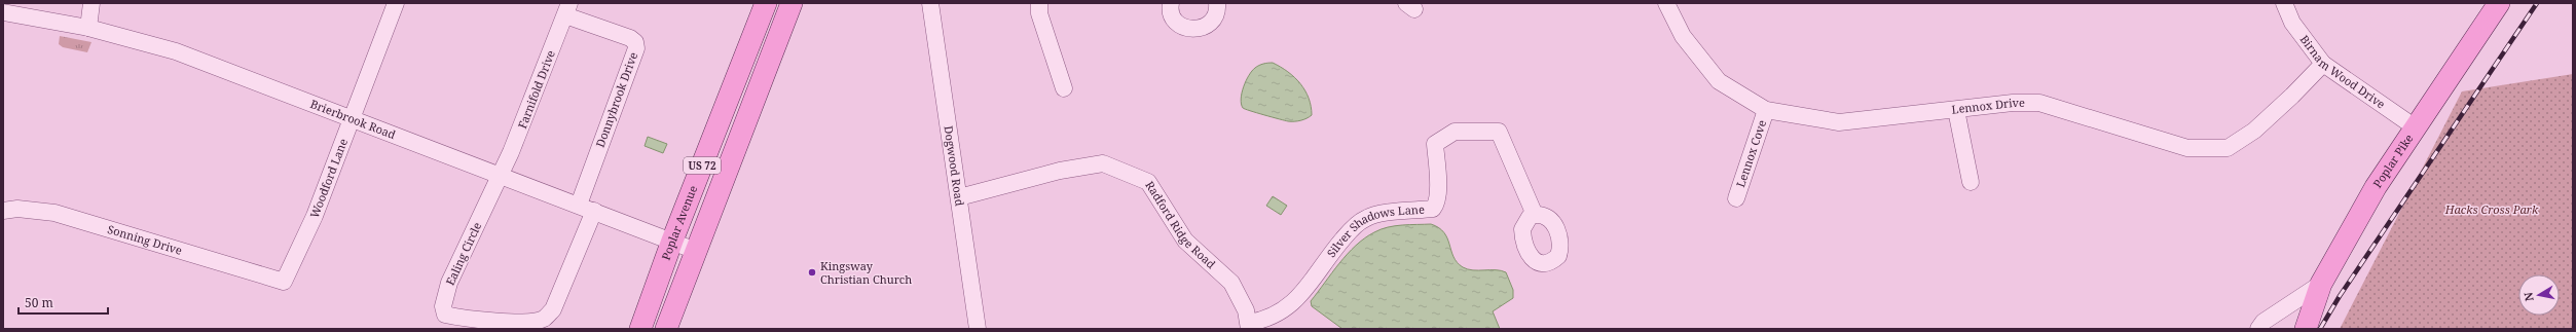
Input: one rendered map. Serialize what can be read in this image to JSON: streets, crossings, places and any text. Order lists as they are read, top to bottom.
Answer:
{
  "streets": {
    "main road": ["Poplar Pike", "US 72", "Poplar Avenue"],
    "street": [
      "Birnam Wood Drive",
      "Farnifold Drive",
      "Donnybrook Drive",
      "Lennox Drive",
      "Brierbrook Road",
      "Lennox Cove",
      "Dogwood Road",
      "Woodford Lane",
      "Radford Ridge Road",
      "Silver Shadows Lane",
      "Sonning Drive",
      "Ealing Circle"
    ]
  },
  "crossings": [
    ["Birnam Wood Drive", "Lennox Drive"],
    ["Birnam Wood Drive", "Poplar Pike"],
    ["Farnifold Drive", "Donnybrook Drive"],
    ["Farnifold Drive", "Brierbrook Road"],
    ["Farnifold Drive", "Ealing Circle"],
    ["Donnybrook Drive", "Brierbrook Road"],
    ["Lennox Drive", "Lennox Cove"],
    ["Brierbrook Road", "Woodford Lane"],
    ["Brierbrook Road", "Poplar Avenue"],
    ["Brierbrook Road", "Ealing Circle"],
    ["Dogwood Road", "Radford Ridge Road"],
    ["Woodford Lane", "Sonning Drive"],
    ["Radford Ridge Road", "Silver Shadows Lane"]
  ],
  "parks": ["Hacks Cross Park"],
  "places": ["Kingsway Christian Church"],
  "scale_bar": "50 m",
  "north": "left"
}
